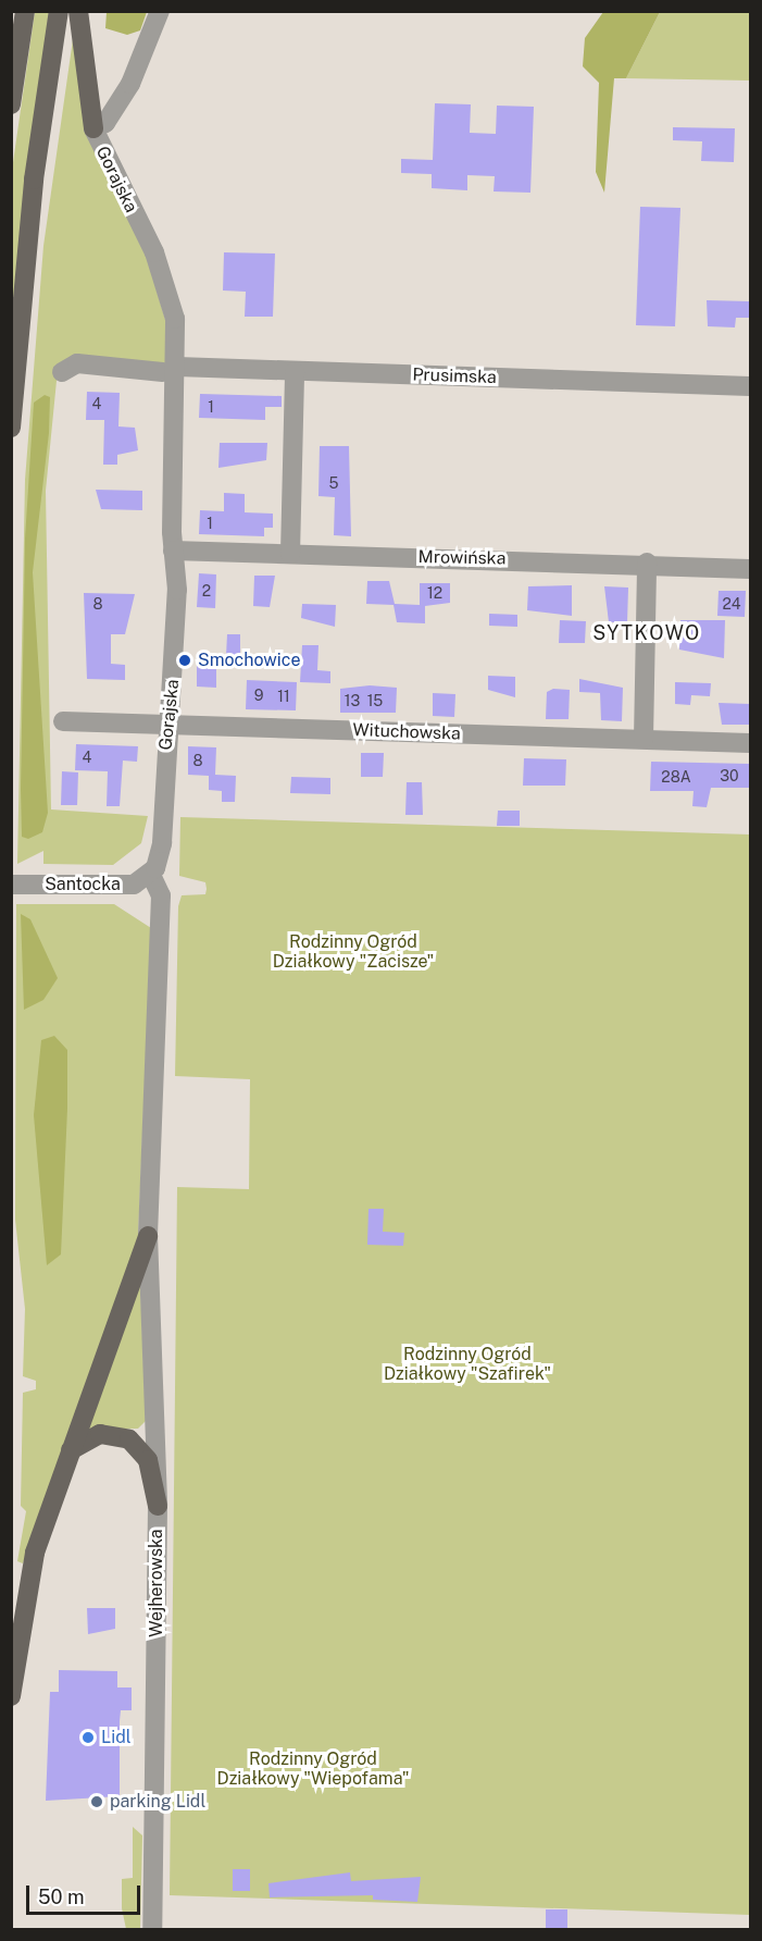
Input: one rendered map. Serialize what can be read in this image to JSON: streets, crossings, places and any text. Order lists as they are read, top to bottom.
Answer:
{
  "streets": {
    "street": [
      "Gorajska",
      "Prusimska",
      "Mrowińska",
      "Wituchowska",
      "Santocka",
      "Wejherowska"
    ]
  },
  "crossings": [
    ["Gorajska", "Prusimska"],
    ["Gorajska", "Mrowińska"],
    ["Gorajska", "Wituchowska"],
    ["Gorajska", "Santocka"]
  ],
  "districts": ["SYTKOWO"],
  "parks": ["Rodzinny Ogród Działkowy \"Zacisze\"", "Rodzinny Ogród Działkowy \"Szafirek\"", "Rodzinny Ogród Działkowy \"Wiepofama\""],
  "places": ["Smochowice", "Lidl", "parking Lidl"],
  "house_numbers": [
    "4",
    "1",
    "5",
    "1",
    "2",
    "12",
    "8",
    "24",
    "9",
    "11",
    "13",
    "15",
    "4",
    "8",
    "30",
    "28A"
  ],
  "scale_bar": "50 m"
}
